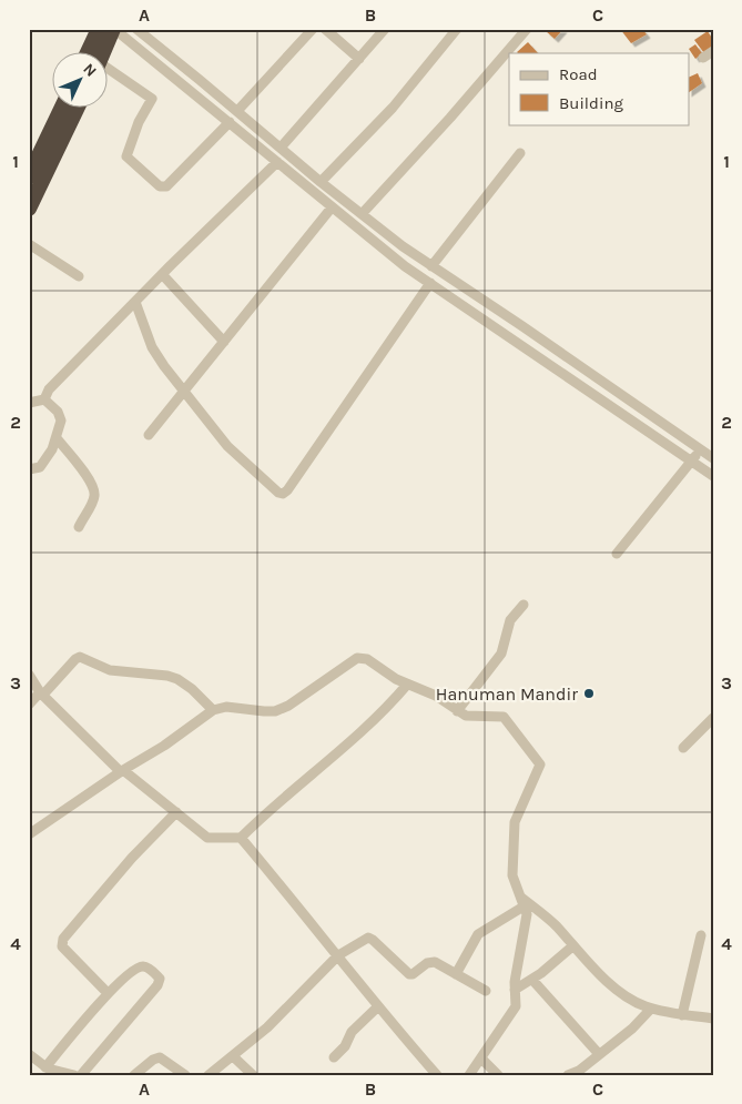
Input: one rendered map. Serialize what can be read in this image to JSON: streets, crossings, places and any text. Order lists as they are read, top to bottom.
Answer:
{
  "places": ["Hanuman Mandir"],
  "legend": ["Road", "Building"],
  "north": "top right",
  "grid": {
    "columns": ["A", "B", "C"],
    "rows": [
      "1",
      "2",
      "3",
      "4"
    ]
  }
}
